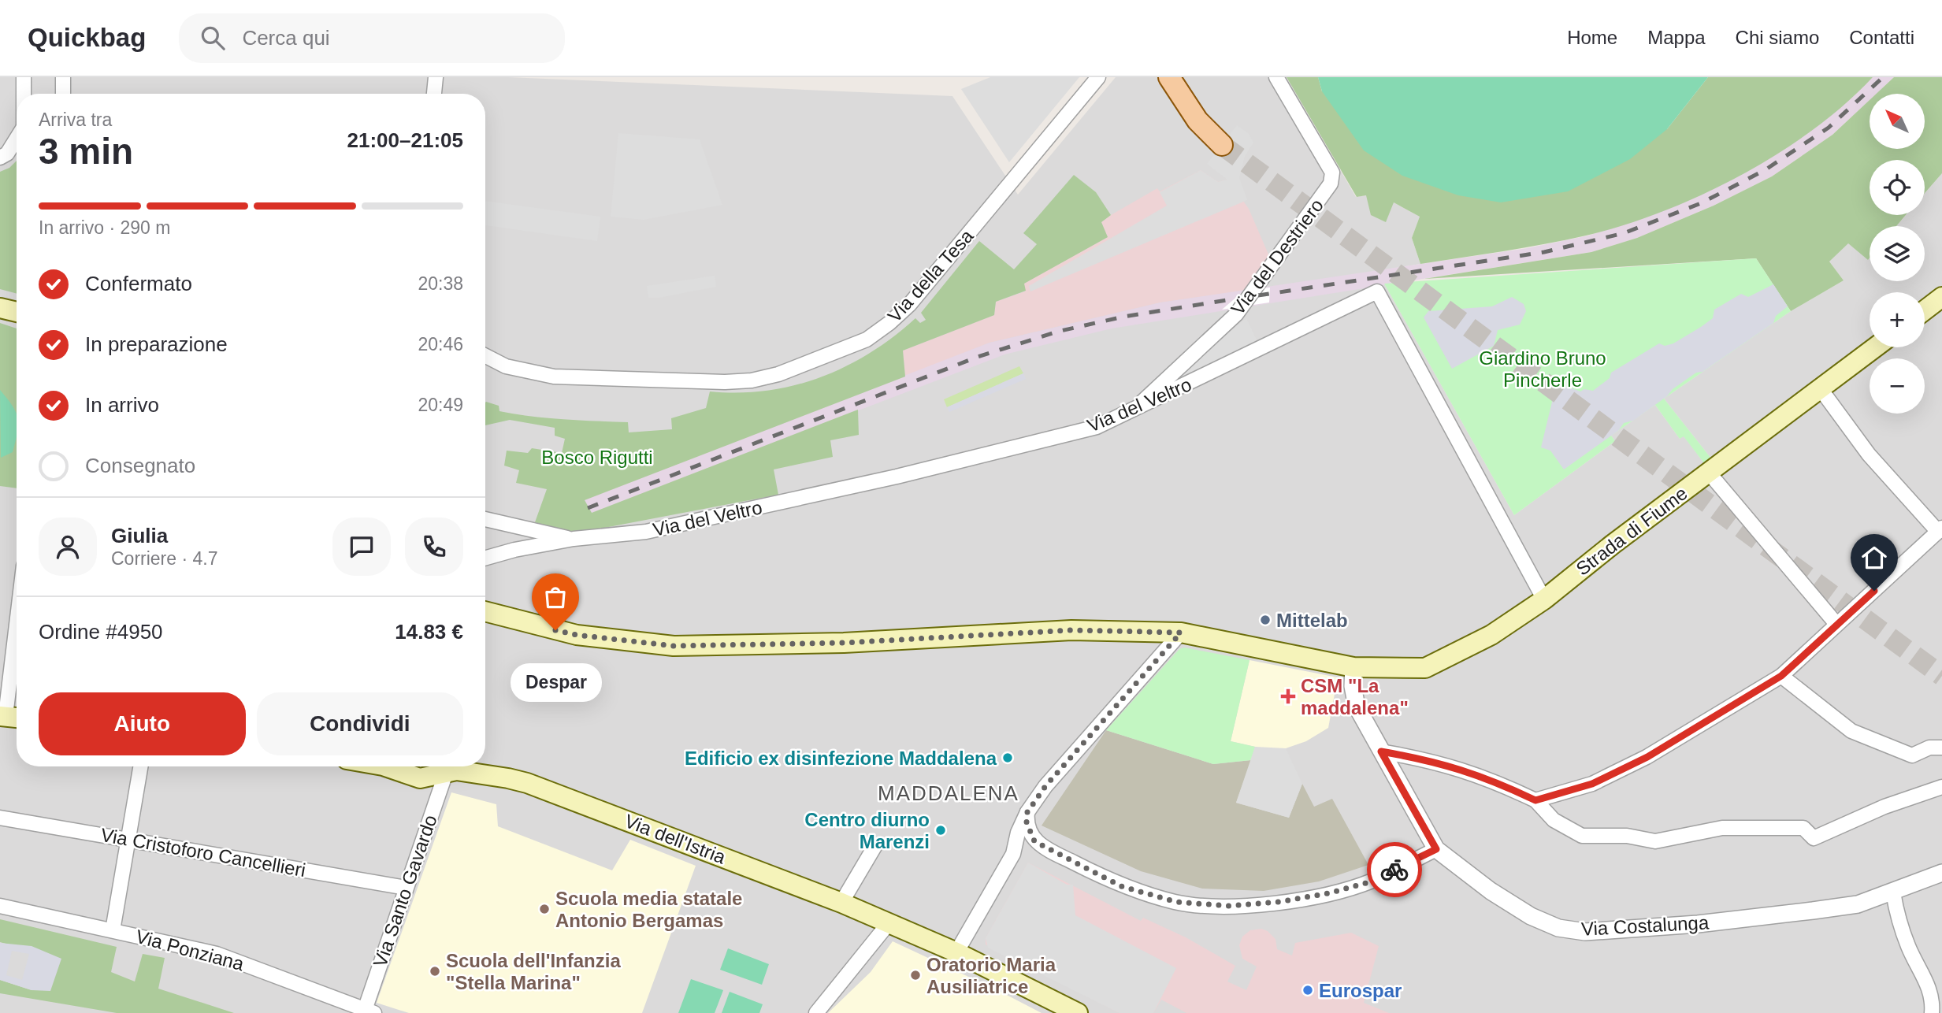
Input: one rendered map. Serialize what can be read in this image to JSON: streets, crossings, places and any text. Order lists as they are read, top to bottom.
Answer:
{
  "streets": {
    "main road": ["Strada di Fiume", "Via dell'Istria"],
    "street": [
      "Via del Destriero",
      "Via della Tesa",
      "Via del Veltro",
      "Via Cristoforo Cancellieri",
      "Via Santo Gavardo",
      "Via Costalunga",
      "Via Ponziana"
    ]
  },
  "crossings": [
    ["Via del Destriero", "Via del Veltro"],
    ["Via del Veltro", "Strada di Fiume"],
    ["Strada di Fiume", "Via Costalunga"],
    ["Via dell'Istria", "Via Santo Gavardo"],
    ["Via Cristoforo Cancellieri", "Via Santo Gavardo"],
    ["Via Santo Gavardo", "Via Ponziana"]
  ],
  "districts": ["MADDALENA"],
  "parks": ["Giardino Bruno Pincherle", "Bosco Rigutti"],
  "places": {
    "other": [
      "Mittelab",
      "Despar",
      "Edificio ex disinfezione Maddalena",
      "Centro diurno Marenzi",
      "Scuola media statale Antonio Bergamas",
      "Scuola dell'Infanzia \"Stella Marina\"",
      "Oratorio Maria Ausiliatrice",
      "Eurospar"
    ],
    "health": ["CSM \"La maddalena\""]
  },
  "north": "top left",
  "page": {
    "header": "Quickbag",
    "search": "Cerca qui",
    "nav": [
      "Home",
      "Mappa",
      "Chi siamo",
      "Contatti"
    ],
    "map_buttons": ["+", "−"],
    "heading": ["3 min", "Arriva tra", "21:00–21:05"],
    "panel": [
      "Giulia",
      "Corriere · 4.7",
      "Ordine #4950",
      "14.83 €"
    ],
    "bar": "In arrivo · 290 m",
    "list": [
      ["Confermato", "20:38"],
      ["In preparazione", "20:46"],
      ["In arrivo", "20:49"],
      "Consegnato"
    ],
    "bubble": "Despar",
    "buttons": ["Aiuto", "Condividi"]
  }
}
